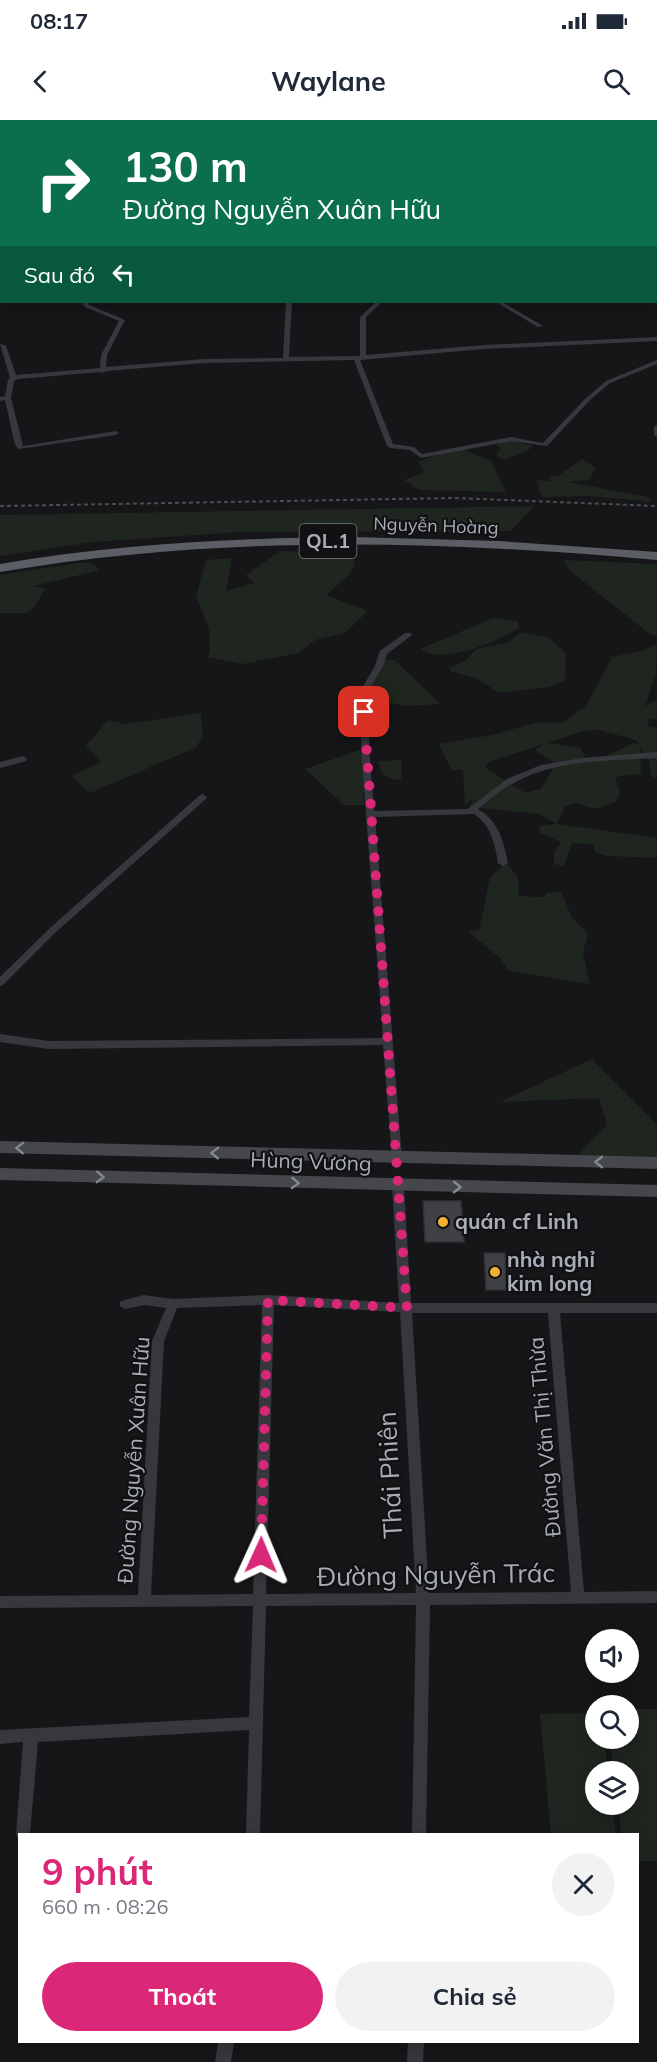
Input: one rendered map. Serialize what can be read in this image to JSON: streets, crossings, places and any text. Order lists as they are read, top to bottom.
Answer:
{
  "streets": {
    "highway": ["Nguyễn Hoàng", "QL.1"],
    "main road": ["Hùng Vương"],
    "street": [
      "Đường Văn Thị Thừa",
      "Đường Nguyễn Xuân Hữu",
      "Thái Phiên",
      "Đường Nguyễn Trác"
    ]
  },
  "crossings": [
    ["Hùng Vương", "Thái Phiên"],
    ["Đường Văn Thị Thừa", "Đường Nguyễn Trác"],
    ["Đường Nguyễn Xuân Hữu", "Đường Nguyễn Trác"],
    ["Thái Phiên", "Đường Nguyễn Trác"]
  ],
  "places": ["quán cf Linh", "nhà nghỉ kim long"],
  "page": {
    "status": "08:17",
    "header": "Waylane",
    "turn": ["130 m", "Đường Nguyễn Xuân Hữu"],
    "then": "Sau đó",
    "heading": ["9 phút", "660 m · 08:26"],
    "buttons": ["Thoát", "Chia sẻ"]
  }
}
